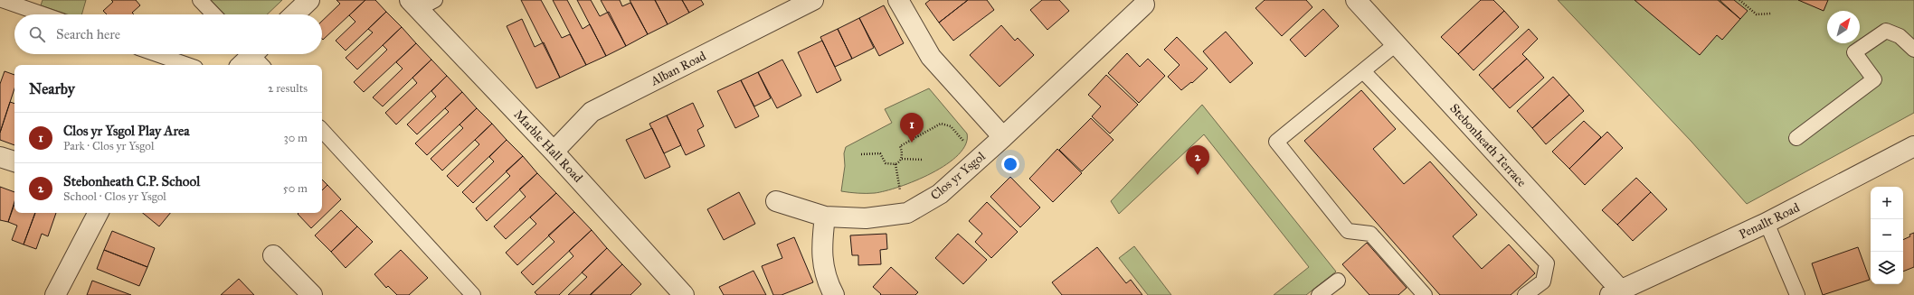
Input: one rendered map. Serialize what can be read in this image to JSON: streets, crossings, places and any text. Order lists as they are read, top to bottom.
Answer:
{
  "streets": {
    "street": [
      "Alban Road",
      "Stebonheath Terrace",
      "Marble Hall Road",
      "Clos yr Ysgol",
      "Penallt Road"
    ]
  },
  "crossings": [
    ["Alban Road", "Marble Hall Road"],
    ["Stebonheath Terrace", "Penallt Road"]
  ],
  "north": "top right",
  "page": {
    "search": "Search here",
    "heading": ["Nearby", "2 results"],
    "list": [
      {
        "mark": "1",
        "name": "Clos yr Ysgol Play Area",
        "note": "Park · Clos yr Ysgol",
        "value": "30 m"
      },
      {
        "mark": "2",
        "name": "Stebonheath C.P. School",
        "note": "School · Clos yr Ysgol",
        "value": "50 m"
      }
    ],
    "pins": ["1", "2"],
    "map_buttons": ["+", "−"]
  }
}
